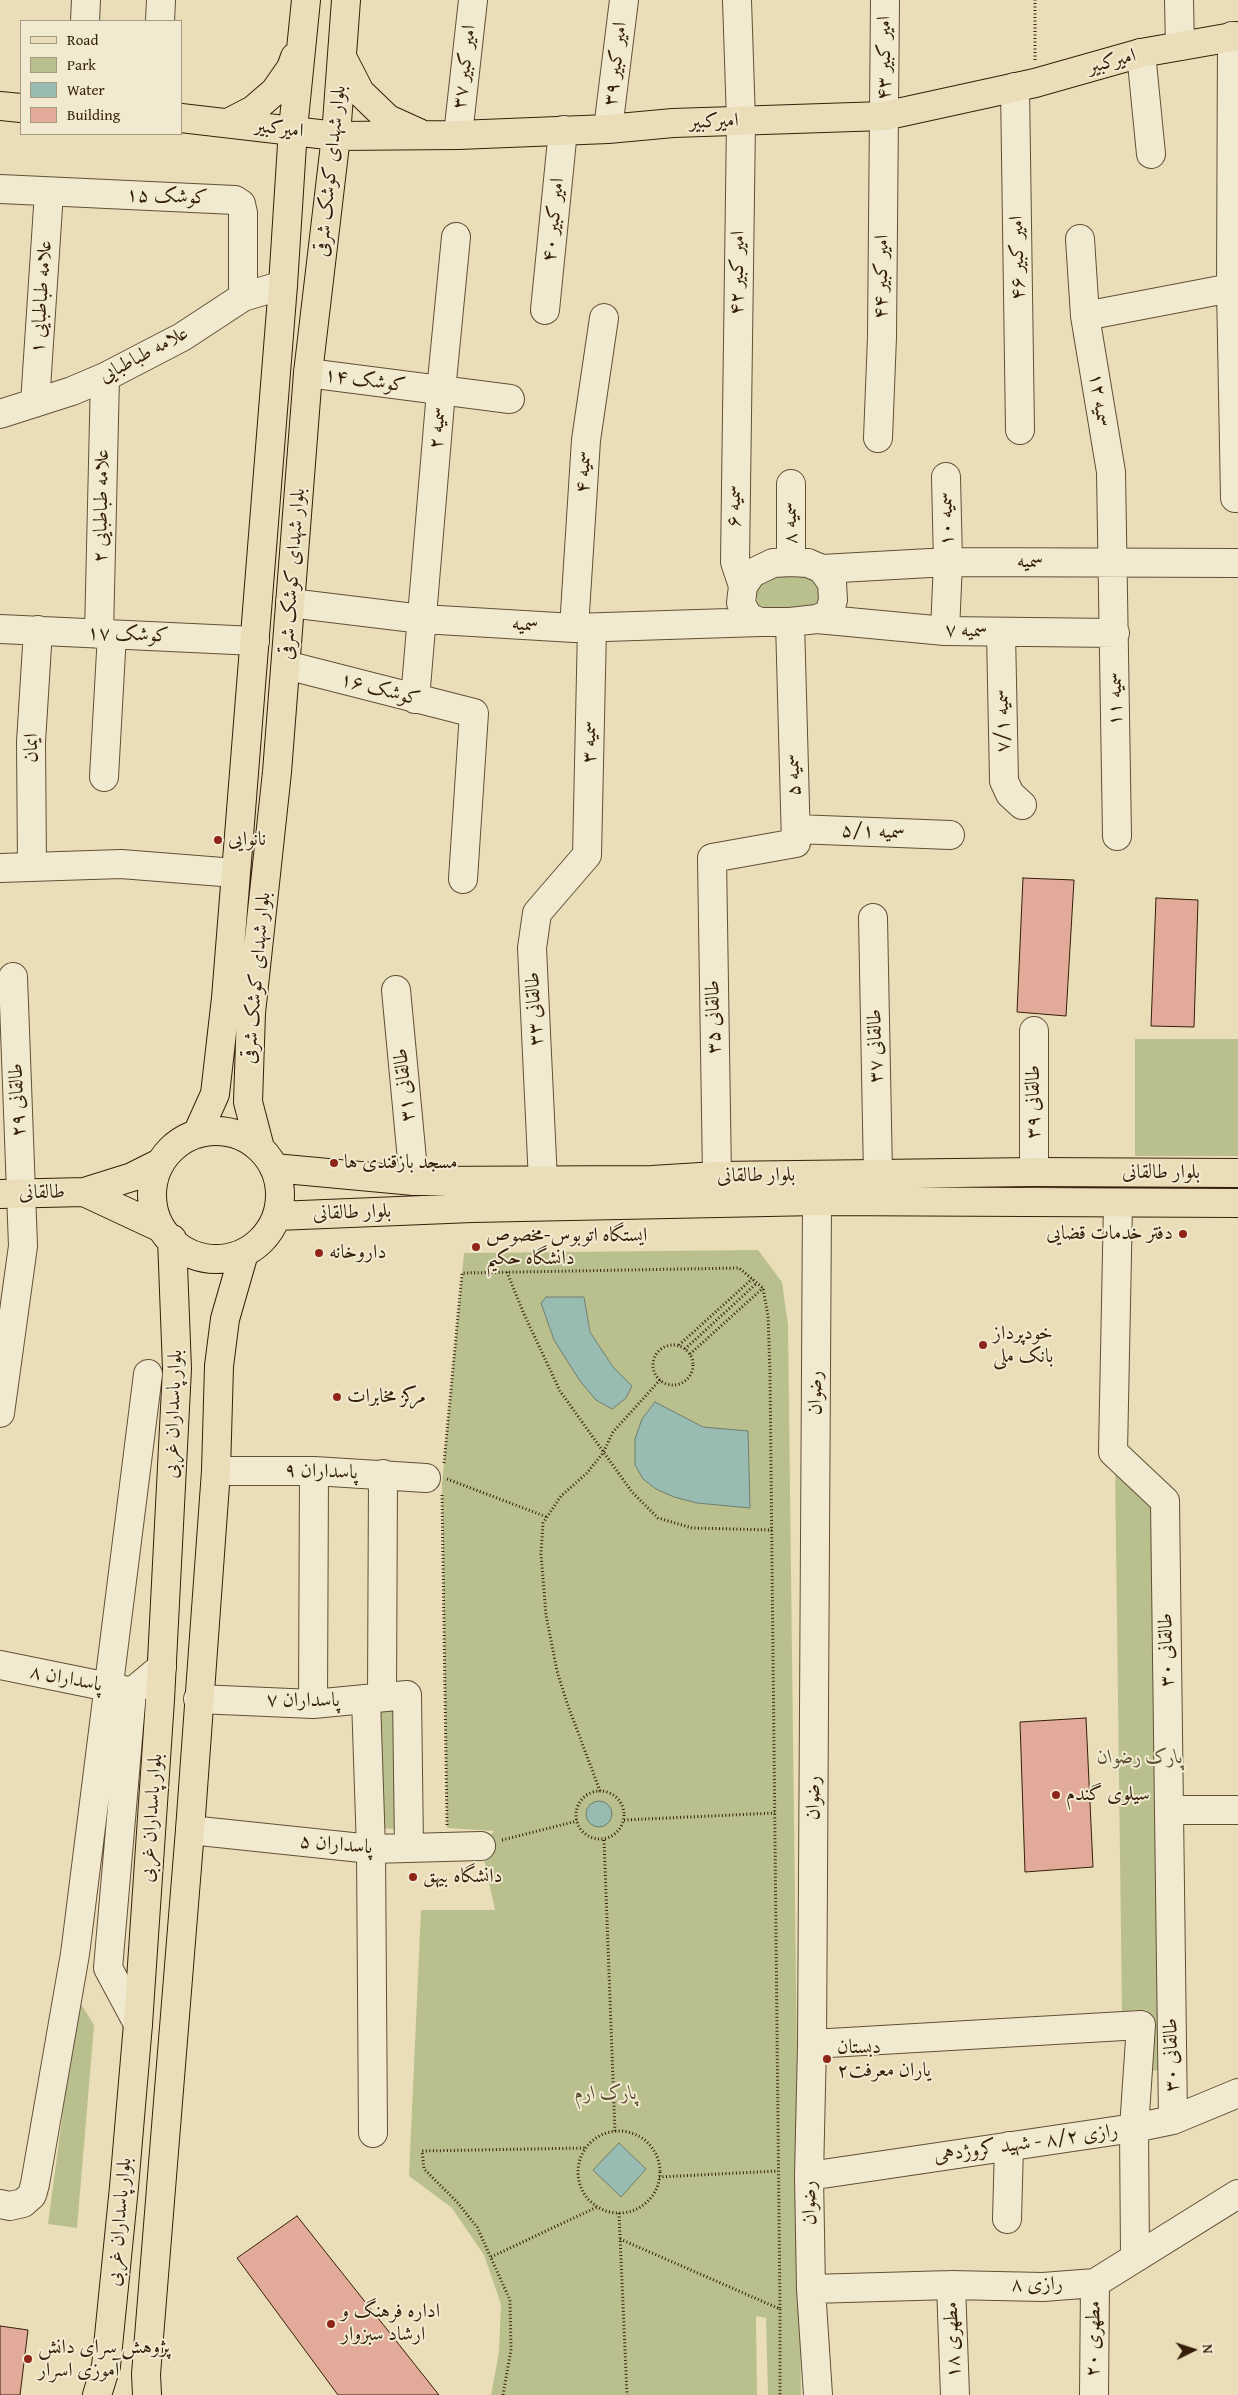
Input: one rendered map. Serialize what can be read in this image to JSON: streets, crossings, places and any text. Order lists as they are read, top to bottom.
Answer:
{
  "streets": {
    "main road": [
      "امیرکبیر",
      "بلوار شهدای کوشک شرقی",
      "بلوار طالقانی",
      "طالقانی",
      "بلوار پاسداران غربی"
    ],
    "street": [
      "امیر کبیر ۴۳",
      "امیر کبیر ۳۹",
      "امیر کبیر ۳۷",
      "کوشک ۱۵",
      "امیر کبیر ۴۰",
      "امیر کبیر ۴۶",
      "امیر کبیر ۴۲",
      "امیر کبیر ۴۴",
      "علامه طباطبایی ۱",
      "علامه طباطبایی",
      "کوشک ۱۴",
      "سمیه ۱۲",
      "سمیه ۲",
      "سمیه ۴",
      "علامه طباطبایی ۲",
      "سمیه ۶",
      "سمیه ۱۰",
      "سمیه ۸",
      "سمیه",
      "سمیه ۷",
      "کوشک ۱۷",
      "کوشک ۱۶",
      "سمیه ۱۱",
      "سمیه ۷/۱",
      "سمیه ۳",
      "ایمان",
      "سمیه ۵",
      "سمیه ۵/۱",
      "طالقانی ۳۳",
      "طالقانی ۳۵",
      "طالقانی ۳۷",
      "طالقانی ۳۱",
      "طالقانی ۲۹",
      "طالقانی ۳۹",
      "رضوان",
      "پاسداران ۹",
      "طالقانی ۳۰",
      "پاسداران ۸",
      "پاسداران ۷",
      "پاسداران ۵",
      "رازی ۸/۲ - شهید کروژدهی",
      "رازی ۸",
      "مطهری ۲۰",
      "مطهری ۱۸"
    ]
  },
  "crossings": [
    ["امیر کبیر ۴۳", "امیرکبیر"],
    ["امیر کبیر ۴۳", "امیر کبیر ۴۴"],
    ["امیرکبیر", "امیر کبیر ۳۹"],
    ["امیرکبیر", "امیر کبیر ۳۷"],
    ["امیرکبیر", "بلوار شهدای کوشک شرقی"],
    ["امیرکبیر", "امیر کبیر ۴۰"],
    ["امیرکبیر", "امیر کبیر ۴۶"],
    ["امیرکبیر", "امیر کبیر ۴۲"],
    ["امیرکبیر", "امیر کبیر ۴۴"],
    ["بلوار شهدای کوشک شرقی", "علامه طباطبایی"],
    ["بلوار شهدای کوشک شرقی", "کوشک ۱۴"],
    ["بلوار شهدای کوشک شرقی", "سمیه"],
    ["بلوار شهدای کوشک شرقی", "کوشک ۱۷"],
    ["بلوار شهدای کوشک شرقی", "کوشک ۱۶"],
    ["بلوار شهدای کوشک شرقی", "بلوار طالقانی"],
    ["بلوار شهدای کوشک شرقی", "بلوار پاسداران غربی"],
    ["کوشک ۱۵", "علامه طباطبایی ۱"],
    ["کوشک ۱۵", "علامه طباطبایی"],
    ["امیر کبیر ۴۲", "سمیه ۶"],
    ["علامه طباطبایی ۱", "علامه طباطبایی"],
    ["علامه طباطبایی", "علامه طباطبایی ۲"],
    ["کوشک ۱۴", "سمیه ۲"],
    ["سمیه ۱۲", "سمیه"],
    ["سمیه ۱۲", "سمیه ۱۱"],
    ["سمیه ۲", "سمیه"],
    ["سمیه ۲", "کوشک ۱۶"],
    ["سمیه ۴", "سمیه"],
    ["سمیه ۴", "سمیه ۳"],
    ["علامه طباطبایی ۲", "کوشک ۱۷"],
    ["سمیه ۶", "سمیه ۸"],
    ["سمیه ۶", "سمیه"],
    ["سمیه ۶", "سمیه ۷"],
    ["سمیه ۶", "سمیه ۵"],
    ["سمیه ۱۰", "سمیه"],
    ["سمیه ۱۰", "سمیه ۷"],
    ["سمیه ۸", "سمیه"],
    ["سمیه ۸", "سمیه ۷"],
    ["سمیه ۸", "سمیه ۵"],
    ["سمیه", "سمیه ۷"],
    ["سمیه", "سمیه ۱۱"],
    ["سمیه", "سمیه ۳"],
    ["سمیه", "سمیه ۵"],
    ["سمیه ۷", "سمیه ۱۱"],
    ["سمیه ۷", "سمیه ۷/۱"],
    ["سمیه ۷", "سمیه ۵"],
    ["کوشک ۱۷", "ایمان"],
    ["سمیه ۳", "طالقانی ۳۳"],
    ["سمیه ۵", "سمیه ۵/۱"],
    ["سمیه ۵", "طالقانی ۳۵"],
    ["سمیه ۵/۱", "طالقانی ۳۵"],
    ["طالقانی ۳۳", "بلوار طالقانی"],
    ["طالقانی ۳۵", "بلوار طالقانی"],
    ["طالقانی ۳۷", "بلوار طالقانی"],
    ["طالقانی ۳۱", "بلوار طالقانی"],
    ["طالقانی ۲۹", "طالقانی"],
    ["طالقانی ۳۹", "بلوار طالقانی"],
    ["بلوار طالقانی", "رضوان"],
    ["بلوار طالقانی", "بلوار پاسداران غربی"],
    ["بلوار طالقانی", "طالقانی ۳۰"],
    ["رضوان", "رازی ۸/۲ - شهید کروژدهی"],
    ["رضوان", "رازی ۸"],
    ["بلوار پاسداران غربی", "پاسداران ۹"],
    ["بلوار پاسداران غربی", "پاسداران ۷"],
    ["بلوار پاسداران غربی", "پاسداران ۵"],
    ["طالقانی ۳۰", "رازی ۸/۲ - شهید کروژدهی"],
    ["رازی ۸", "مطهری ۲۰"],
    ["رازی ۸", "مطهری ۱۸"]
  ],
  "parks": ["پارک رضوان", "پارک ارم"],
  "places": [
    "نانوایی",
    "مسجد بازقندی ها",
    "دفتر خدمات قضایی",
    "ایستگاه اتوبوس-مخصوص دانشگاه حکیم",
    "داروخانه",
    "خودپرداز بانک ملی",
    "مرکز مخابرات",
    "سیلوی گندم",
    "دانشگاه بیهق",
    "دبستان یاران معرفت۲",
    "اداره فرهنگ و ارشاد سبزوار",
    "پژوهش سرای دانش آموزی اسرار"
  ],
  "legend": [
    "Road",
    "Park",
    "Water",
    "Building"
  ],
  "north": "right"
}
